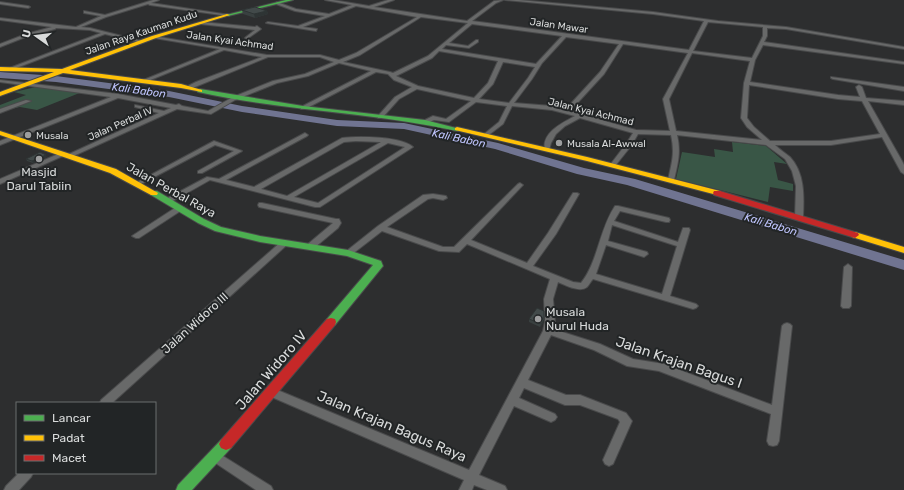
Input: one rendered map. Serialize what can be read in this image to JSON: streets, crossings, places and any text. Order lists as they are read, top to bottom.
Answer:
{
  "streets": {
    "street": [
      "Jalan Mawar",
      "Jalan Raya Kauman Kudu",
      "Jalan Kyai Achmad",
      "Jalan Perbal IV",
      "Jalan Perbal Raya",
      "Jalan Widoro III",
      "Jalan Krajan Bagus I",
      "Jalan Widoro IV",
      "Jalan Krajan Bagus Raya"
    ]
  },
  "crossings": [
    ["Jalan Raya Kauman Kudu", "Jalan Kyai Achmad"],
    ["Jalan Perbal IV", "Jalan Perbal Raya"],
    ["Jalan Perbal Raya", "Jalan Widoro III"],
    ["Jalan Perbal Raya", "Jalan Widoro IV"],
    ["Jalan Widoro IV", "Jalan Krajan Bagus Raya"]
  ],
  "water": ["Kali Babon"],
  "places": [
    "Musala",
    "Musala Al-Awwal",
    "Masjid Darul Tabiin",
    "Musala Nurul Huda"
  ],
  "legend": ["Lancar", "Padat", "Macet"],
  "north": "left"
}
